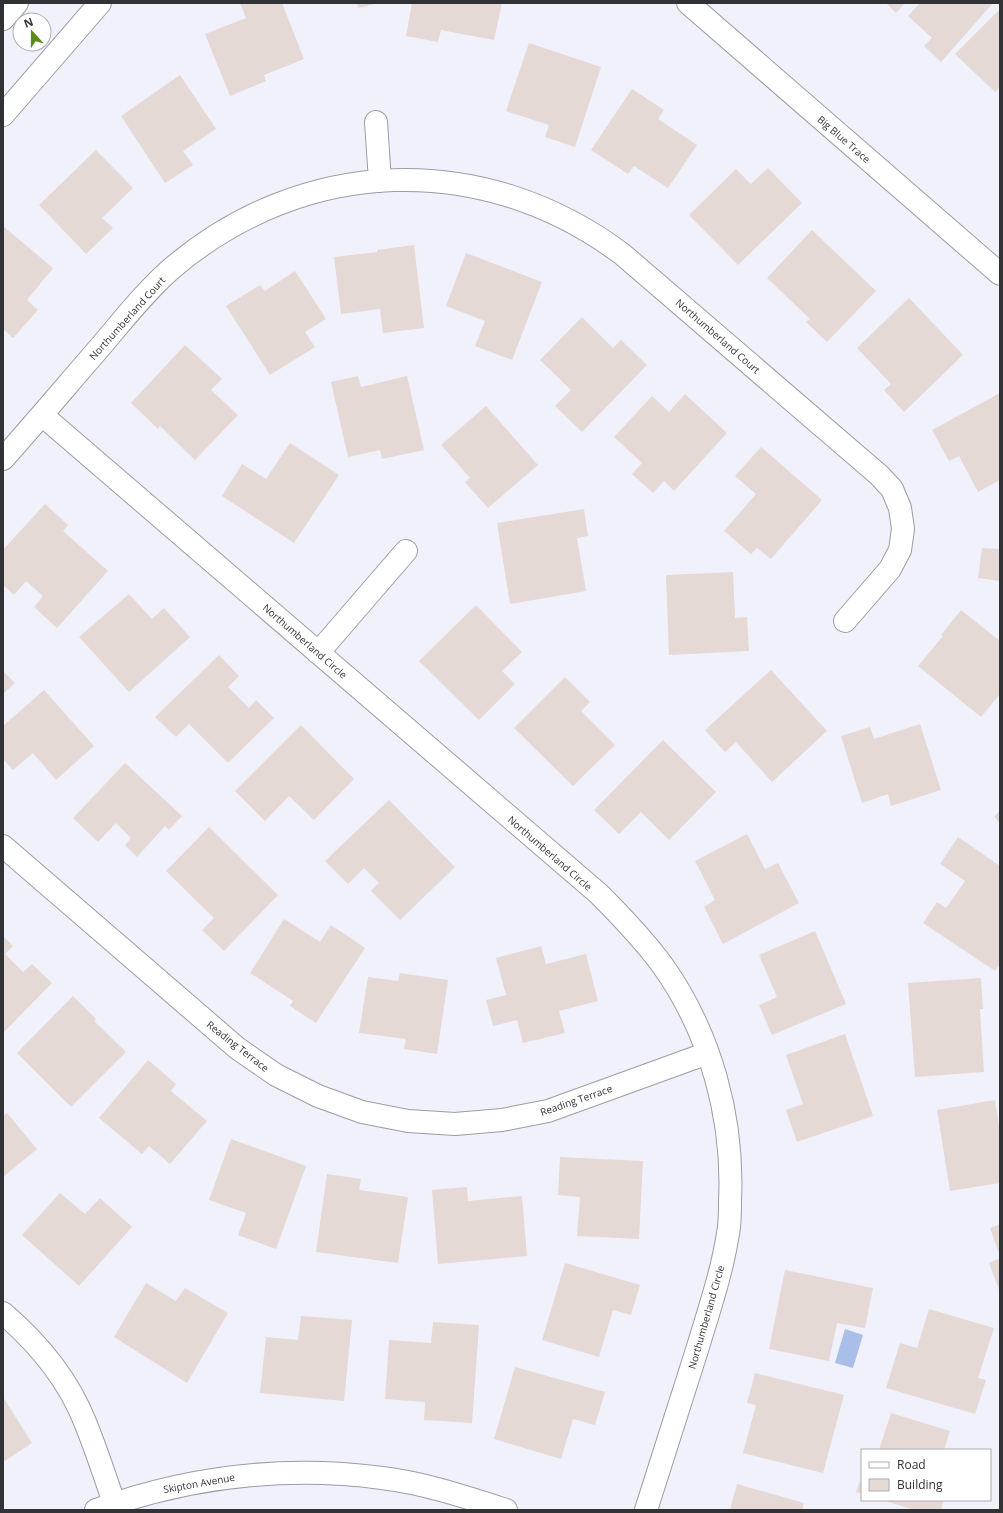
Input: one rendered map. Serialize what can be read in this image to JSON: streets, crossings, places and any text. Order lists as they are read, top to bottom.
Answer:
{
  "streets": {
    "street": [
      "Big Blue Trace",
      "Northumberland Court",
      "Northumberland Circle",
      "Reading Terrace",
      "Skipton Avenue"
    ]
  },
  "crossings": [
    ["Northumberland Court", "Northumberland Circle"],
    ["Northumberland Circle", "Reading Terrace"]
  ],
  "legend": ["Road", "Building"],
  "north": "top"
}
